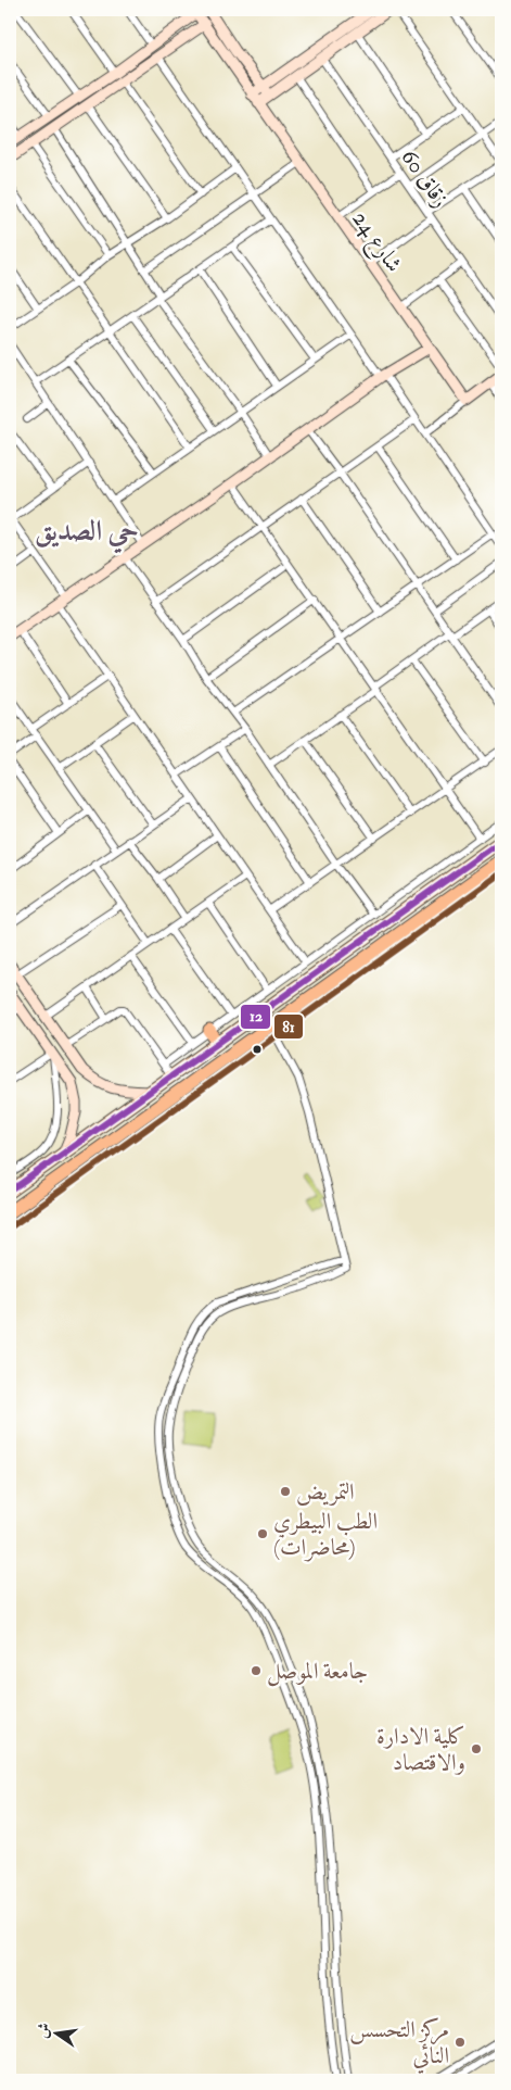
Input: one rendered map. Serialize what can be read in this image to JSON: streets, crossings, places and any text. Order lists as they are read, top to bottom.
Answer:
{
  "streets": {
    "street": ["زقاق 60", "شارع 24"]
  },
  "districts": ["حي الصديق"],
  "places": [
    "التمريض",
    "الطب البيطري (محاضرات)",
    "جامعة الموصل",
    "كلية الادارة والاقتصاد",
    "مركز التحسس النائي"
  ],
  "lines": ["transit line 12", "transit line 81"],
  "north": "left"
}
